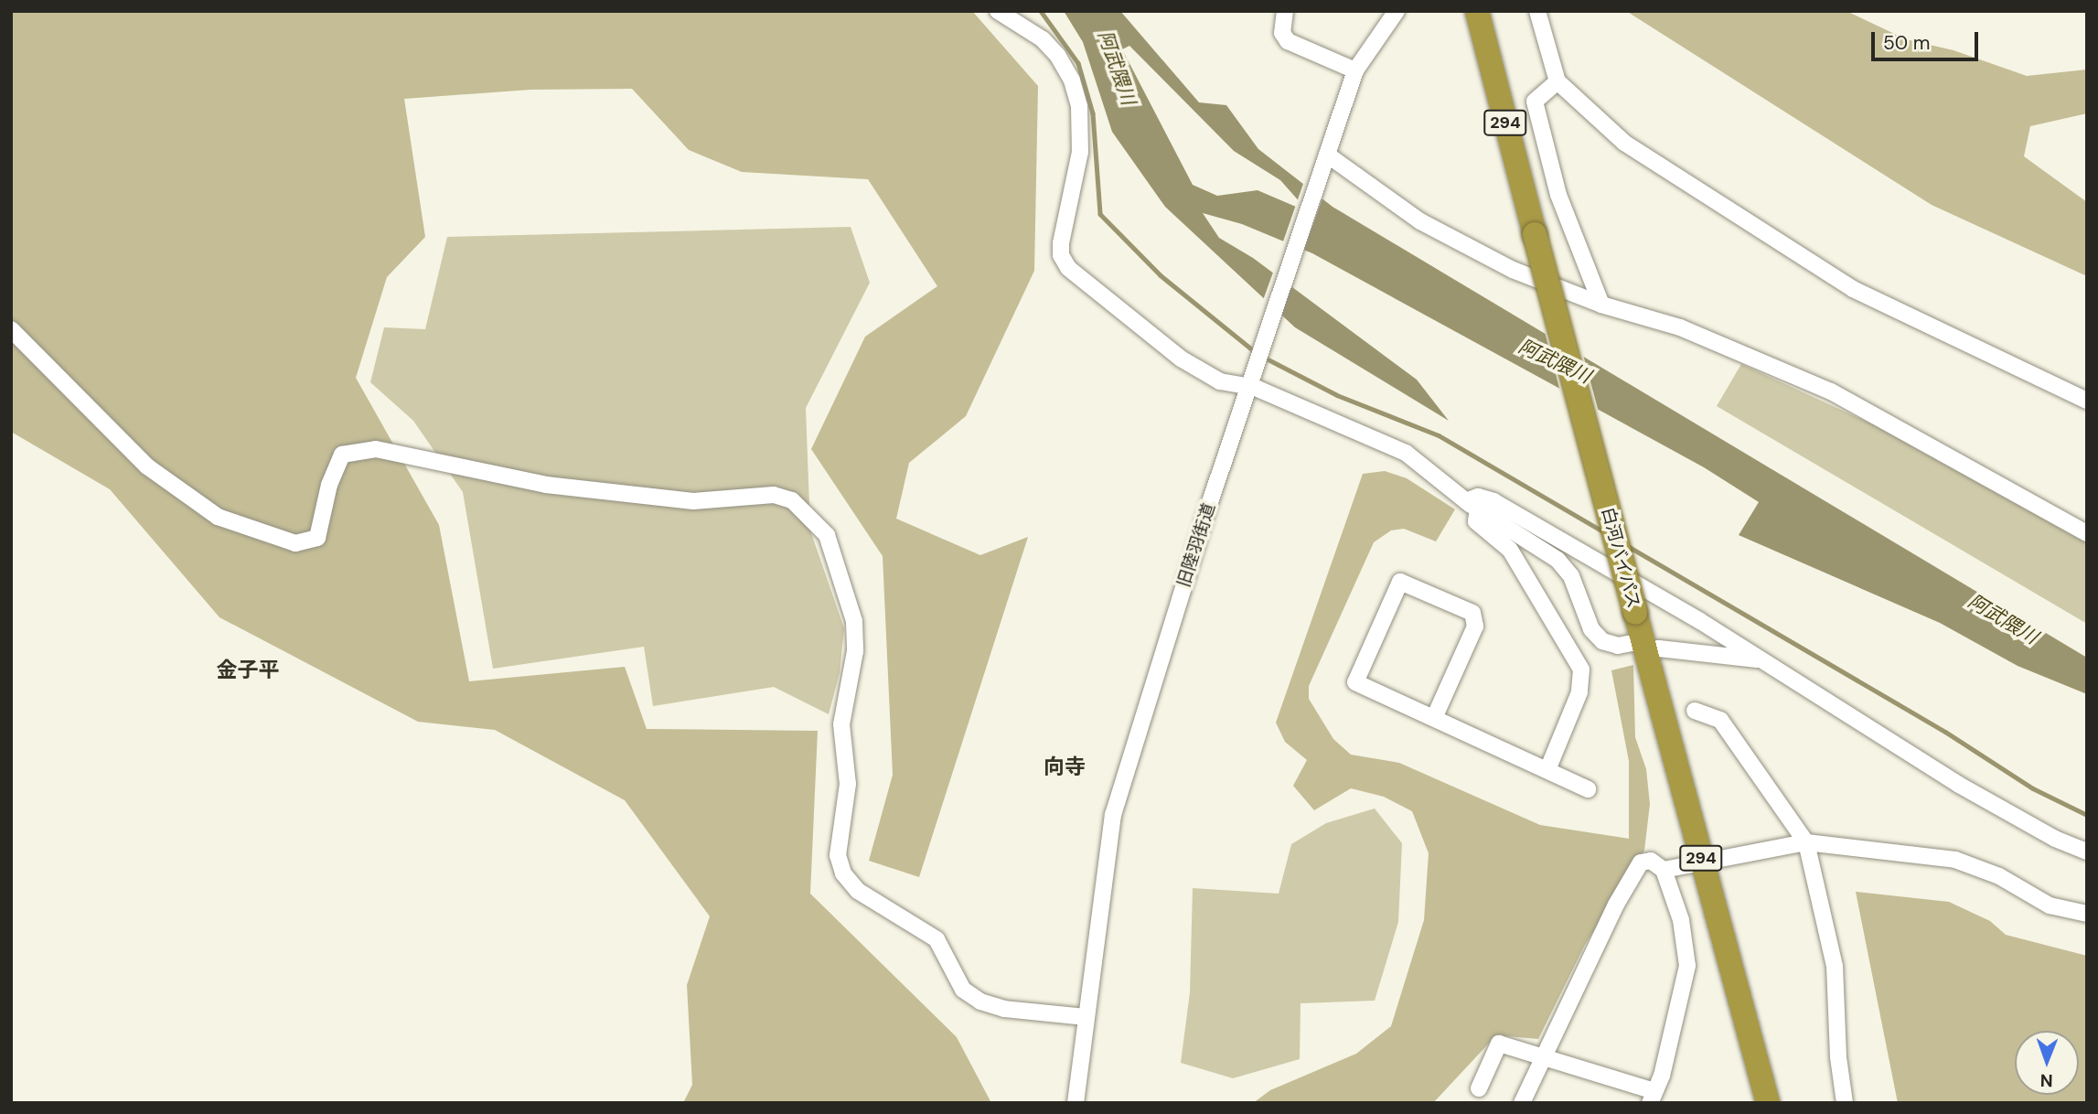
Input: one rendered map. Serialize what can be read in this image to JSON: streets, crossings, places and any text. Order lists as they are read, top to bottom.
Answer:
{
  "streets": {
    "highway": ["294", "白河バイパス"],
    "street": ["旧陸羽街道"]
  },
  "districts": ["金子平", "向寺"],
  "water": ["阿武隈川"],
  "scale_bar": "50 m",
  "north": "bottom"
}
